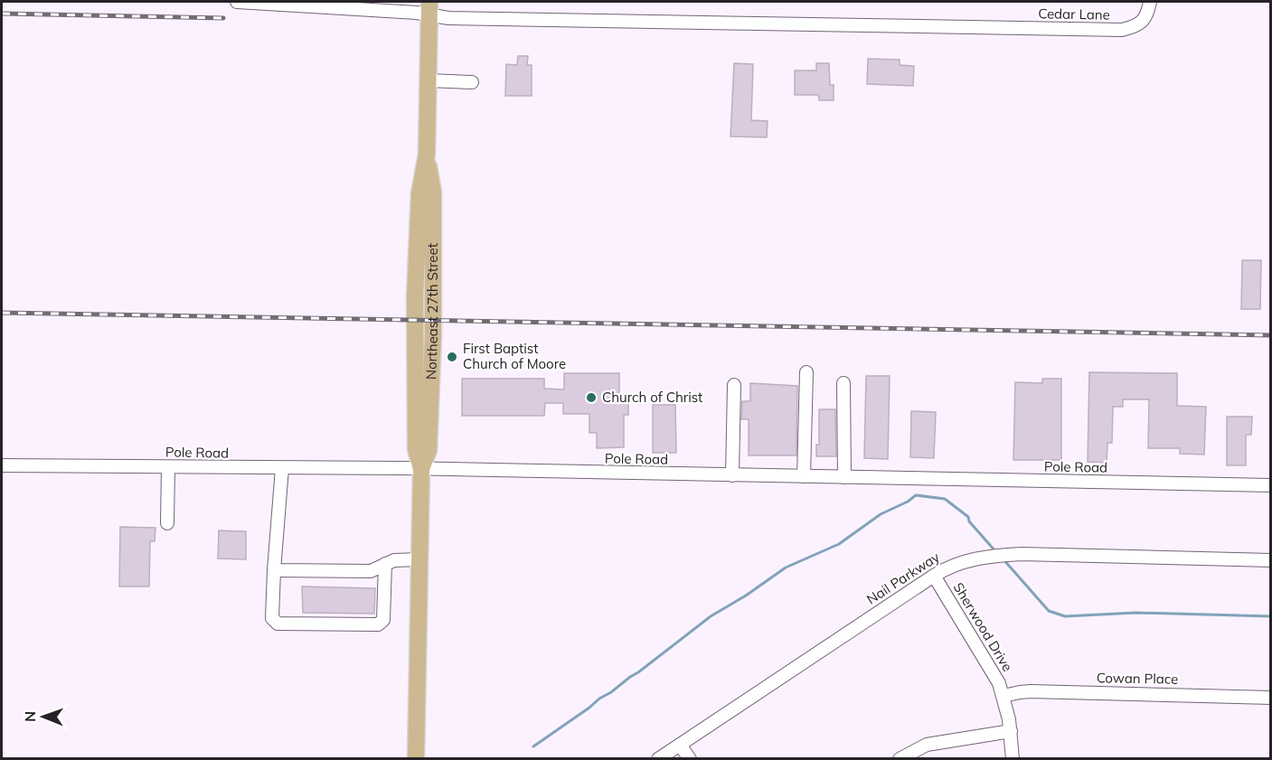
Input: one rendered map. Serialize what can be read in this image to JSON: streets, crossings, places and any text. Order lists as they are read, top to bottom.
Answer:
{
  "streets": {
    "main road": ["Northeast 27th Street"],
    "street": [
      "Cedar Lane",
      "Pole Road",
      "Nail Parkway",
      "Sherwood Drive",
      "Cowan Place"
    ]
  },
  "crossings": [
    ["Cedar Lane", "Northeast 27th Street"],
    ["Northeast 27th Street", "Pole Road"],
    ["Nail Parkway", "Sherwood Drive"],
    ["Sherwood Drive", "Cowan Place"]
  ],
  "places": ["First Baptist Church of Moore", "Church of Christ"],
  "north": "left"
}
